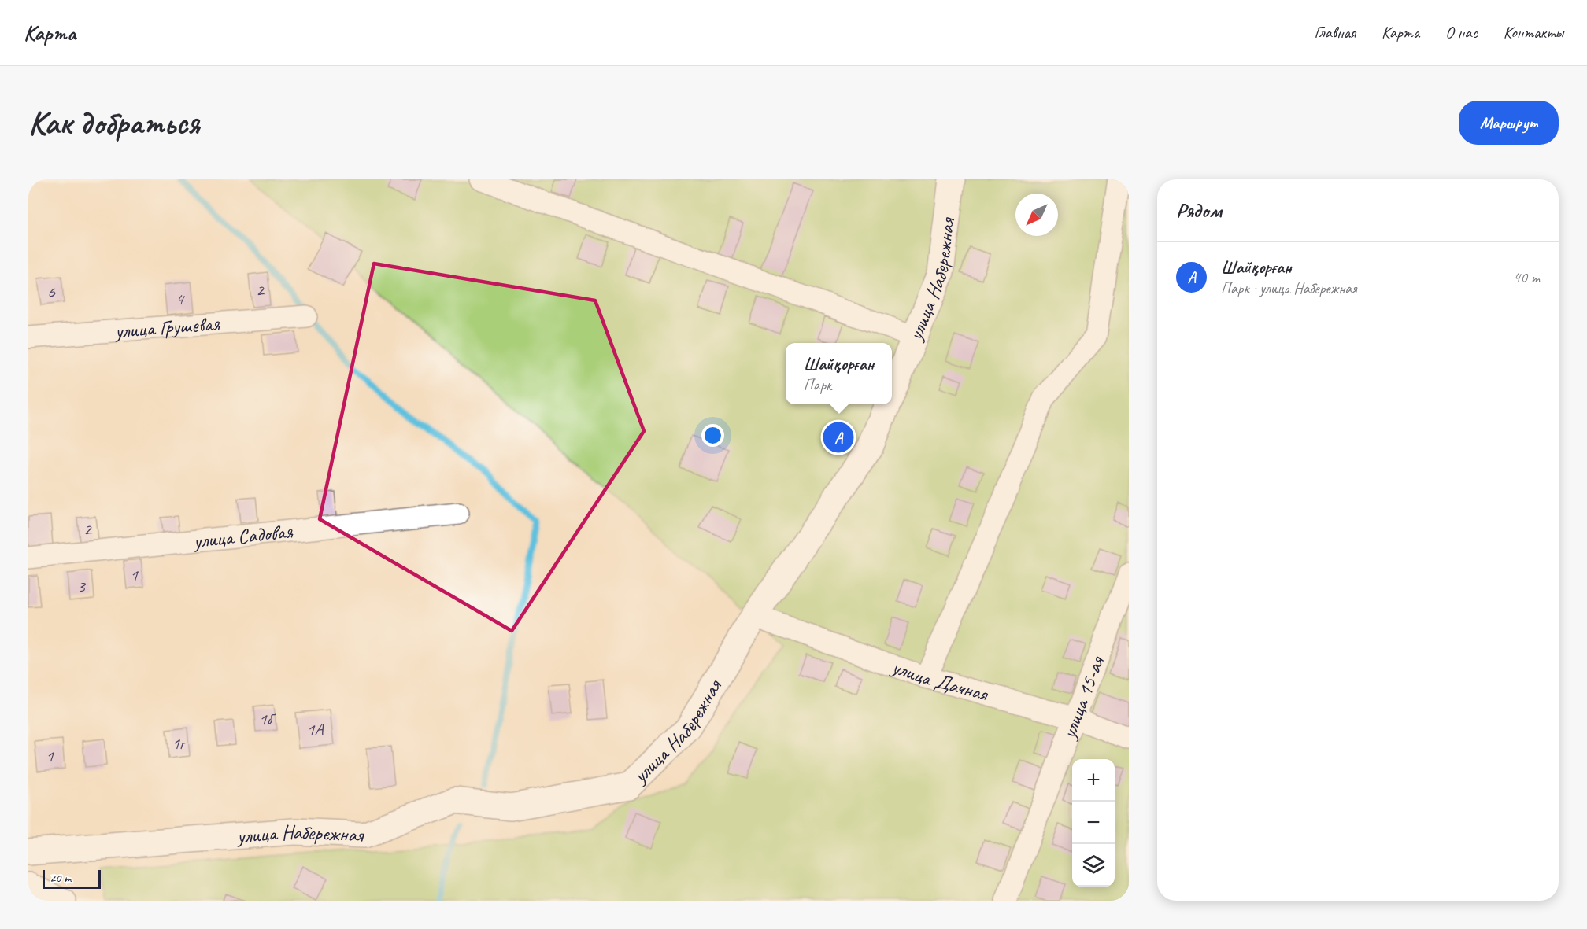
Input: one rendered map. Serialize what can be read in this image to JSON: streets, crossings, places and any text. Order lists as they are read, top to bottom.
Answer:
{
  "streets": {
    "street": [
      "улица Набережная",
      "улица Грушевая",
      "улица Садовая",
      "улица Дачная",
      "улица 15-ая"
    ]
  },
  "crossings": [
    ["улица Набережная", "улица Дачная"],
    ["улица Дачная", "улица 15-ая"]
  ],
  "house_numbers": [
    "2",
    "6",
    "4",
    "2",
    "1",
    "3",
    "1б",
    "1А",
    "1г",
    "1"
  ],
  "scale_bar": "20 m",
  "north": "bottom left",
  "page": {
    "header": "Карта",
    "nav": [
      "Главная",
      "Карта",
      "О нас",
      "Контакты"
    ],
    "buttons": "Маршрут",
    "title": "Как добраться",
    "heading": "Рядом",
    "list": [
      {
        "mark": "A",
        "name": "Шайқорған",
        "note": "Парк · улица Набережная",
        "value": "40 m"
      }
    ],
    "popup": ["Шайқорған", "Парк"],
    "pins": "A",
    "map_buttons": ["+", "−"],
    "scale": "20 m"
  }
}
